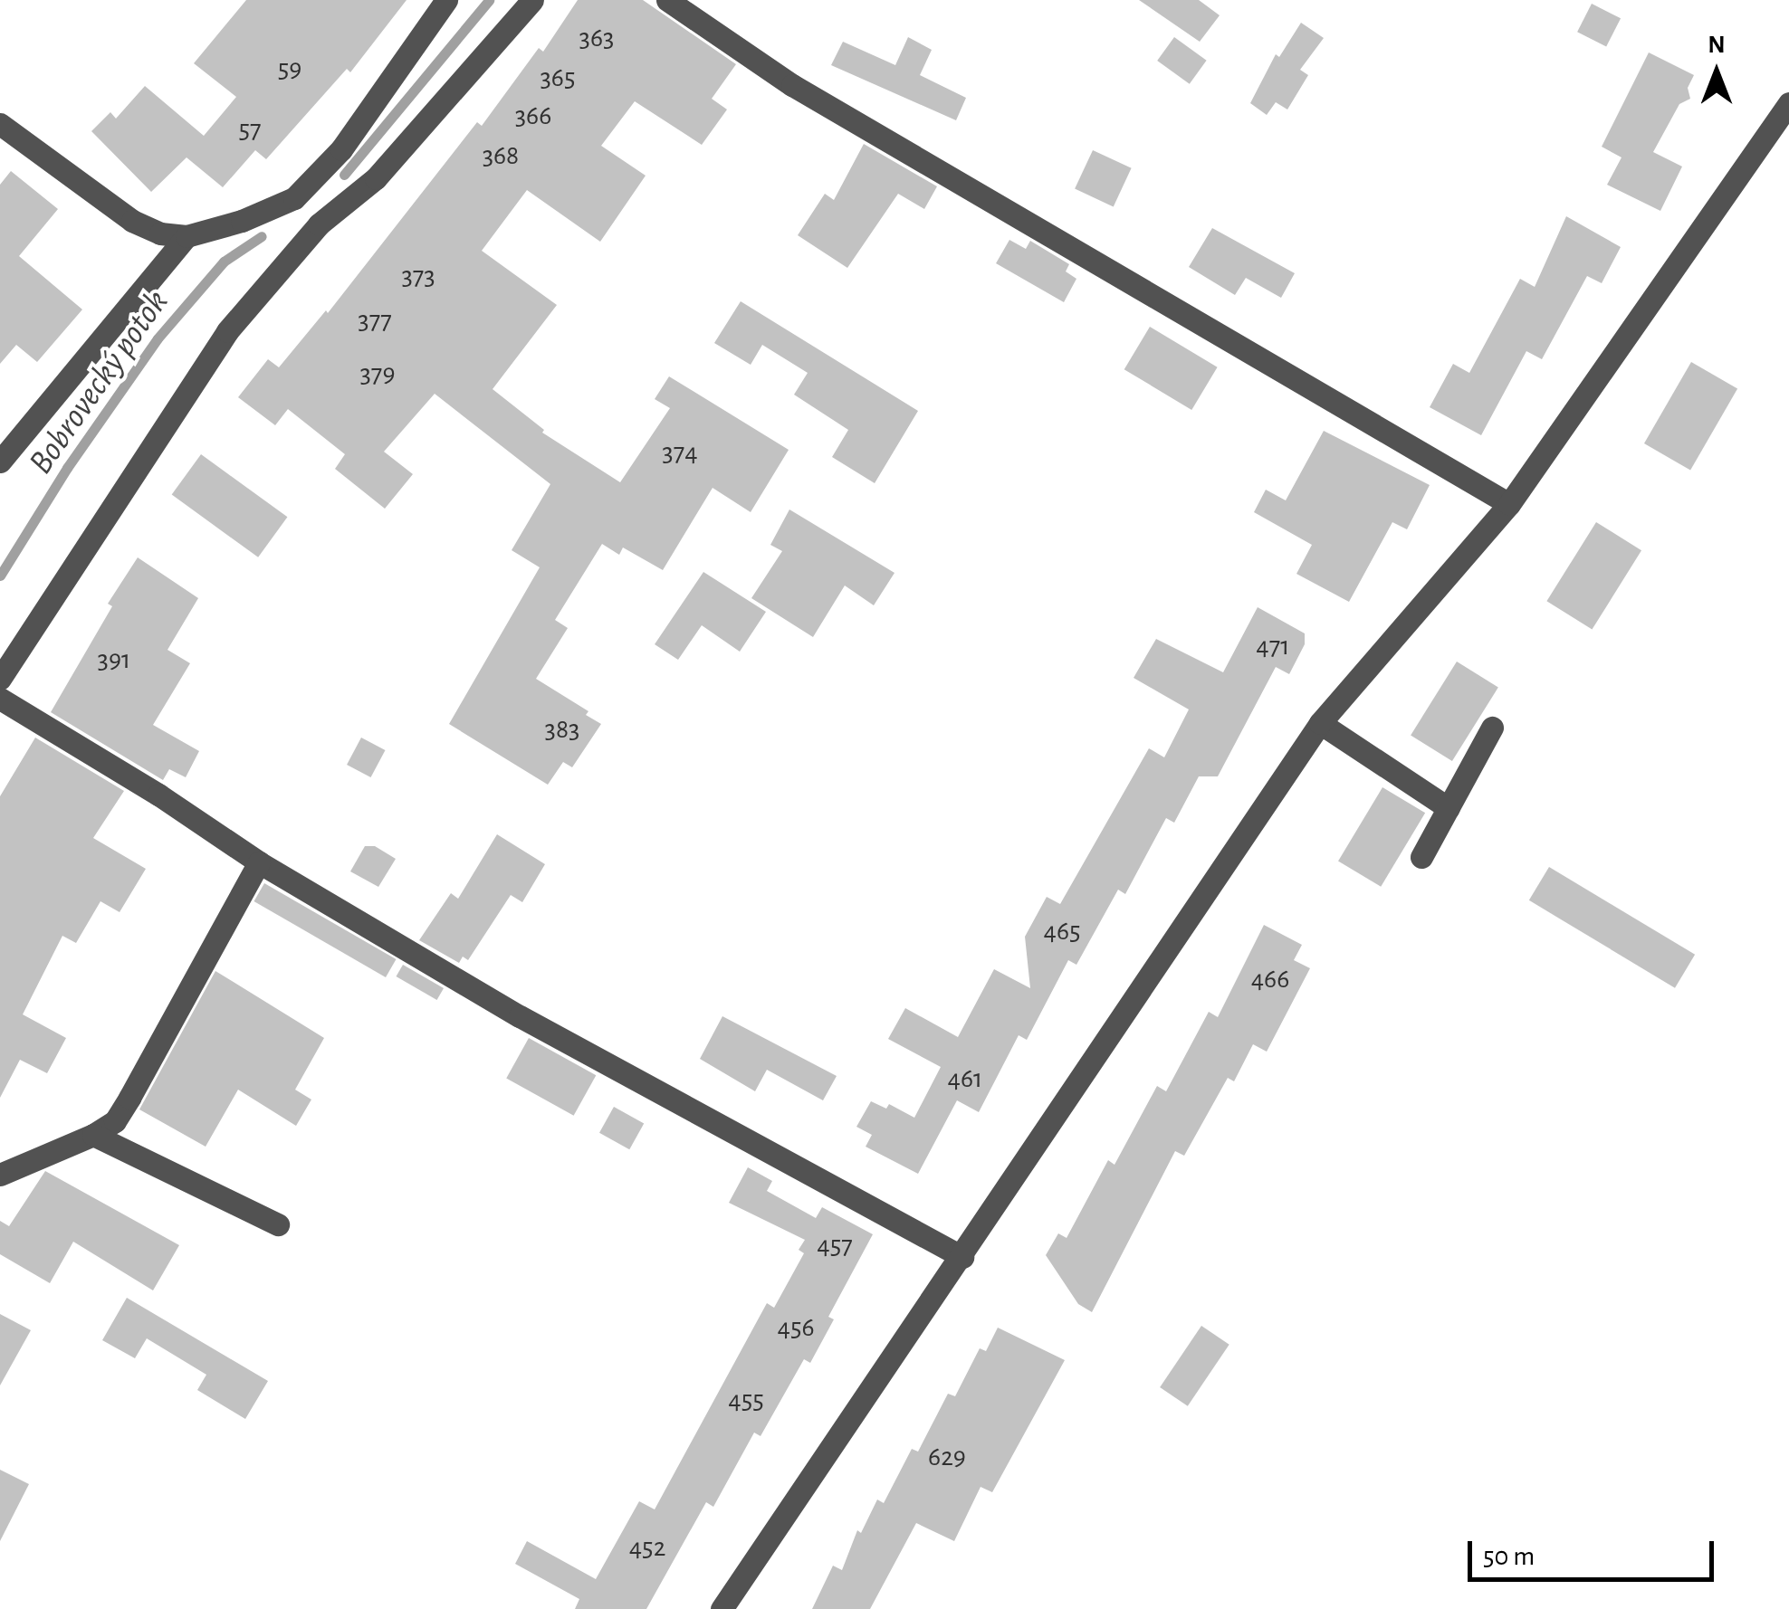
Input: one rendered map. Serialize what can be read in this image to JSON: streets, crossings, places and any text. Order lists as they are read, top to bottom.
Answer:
{
  "water": ["Bobrovecký potok"],
  "house_numbers": [
    "363",
    "59",
    "365",
    "366",
    "57",
    "368",
    "373",
    "377",
    "379",
    "374",
    "471",
    "391",
    "383",
    "465",
    "466",
    "461",
    "457",
    "456",
    "455",
    "629",
    "452"
  ],
  "scale_bar": "50 m",
  "north": "top"
}
